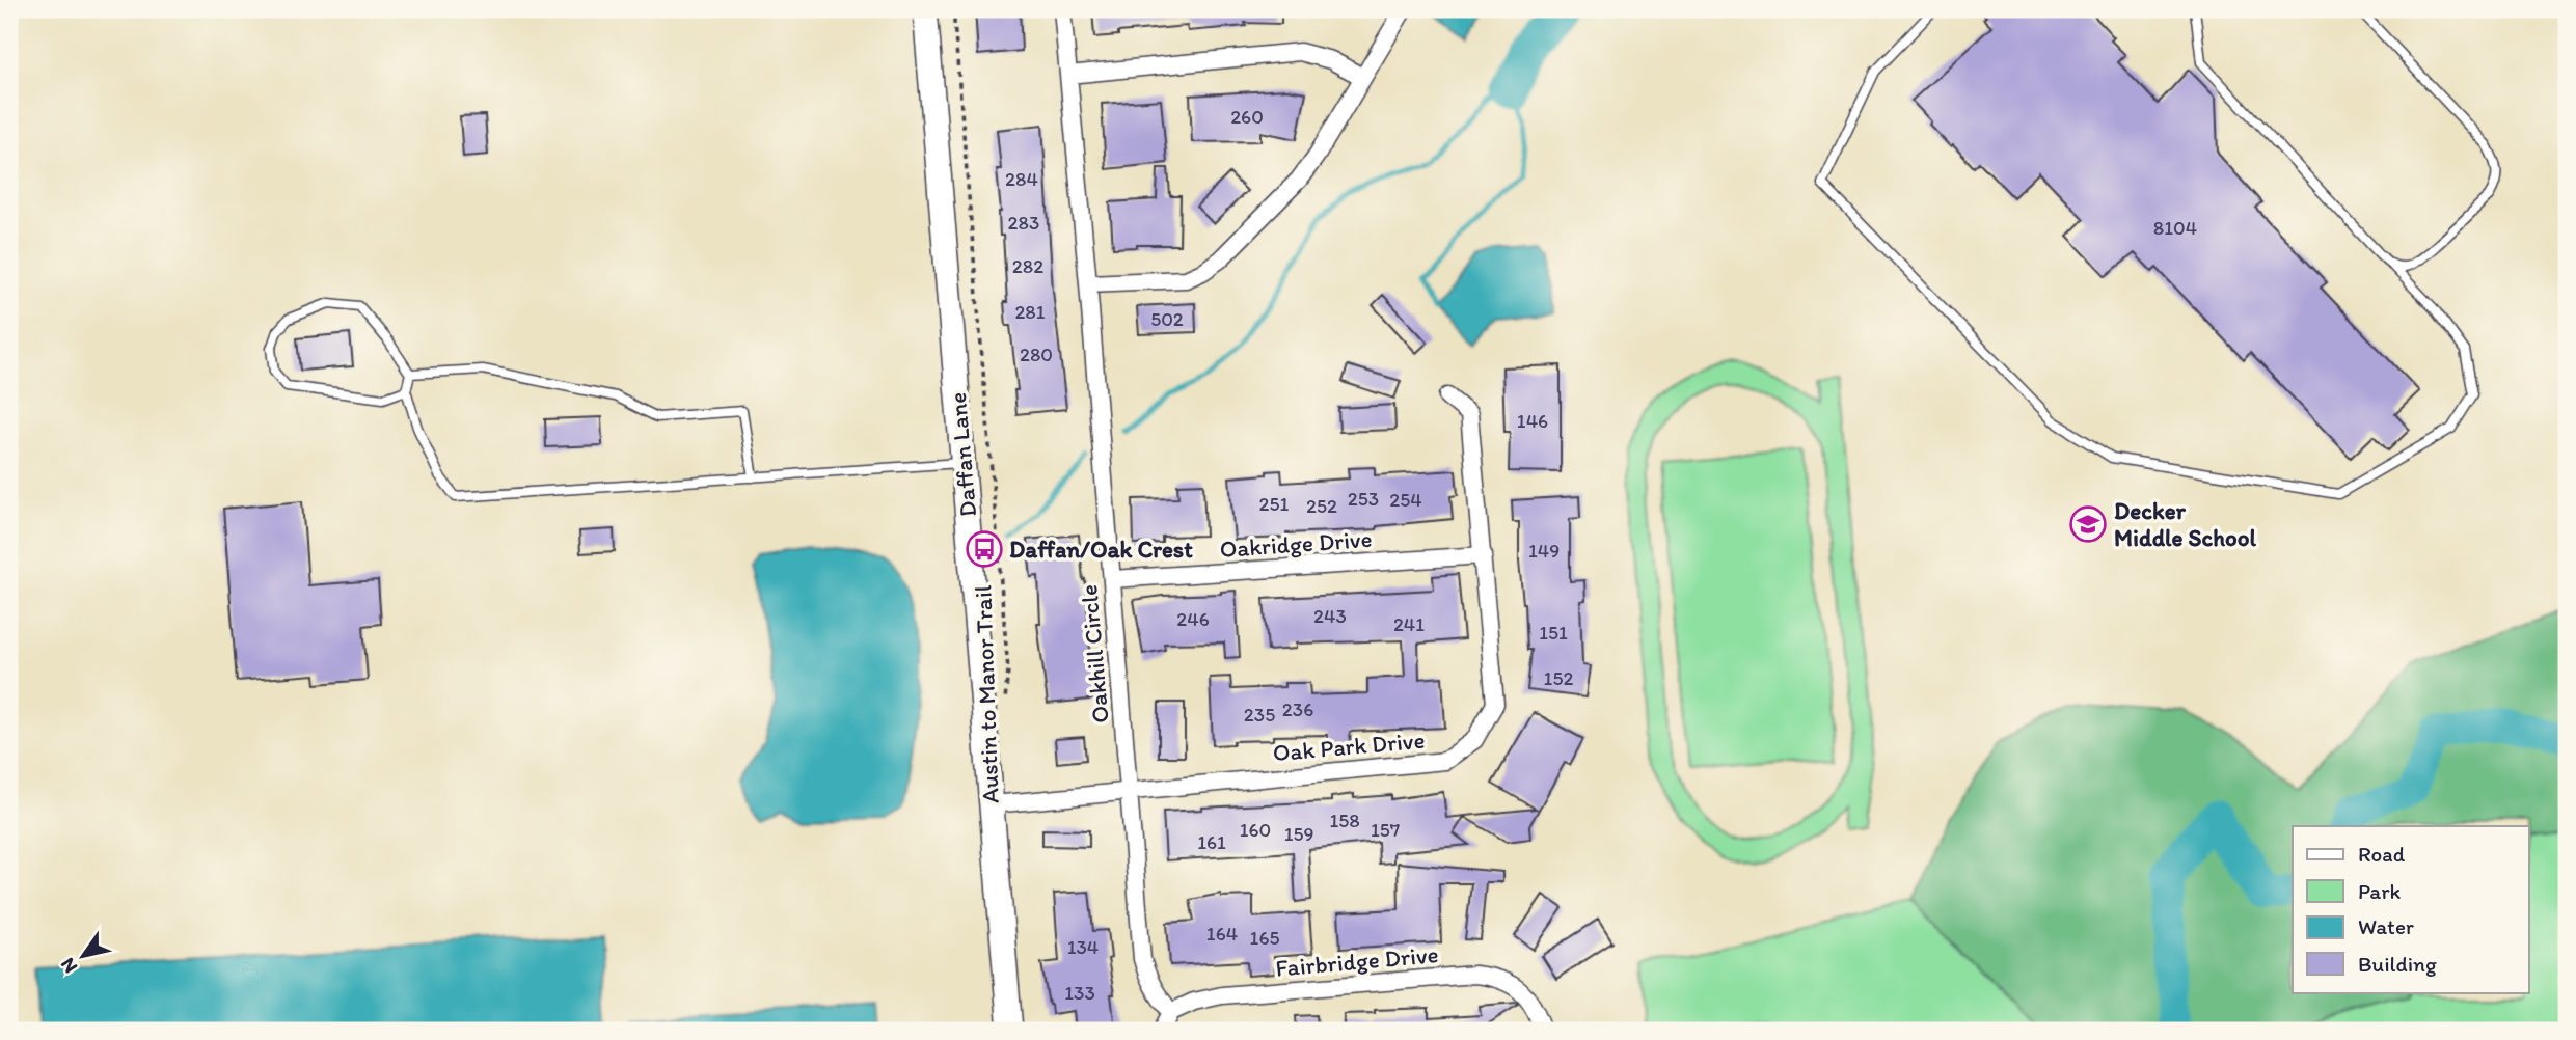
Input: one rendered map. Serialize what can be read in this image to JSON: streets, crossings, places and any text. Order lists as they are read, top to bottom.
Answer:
{
  "streets": {
    "street": [
      "Daffan Lane",
      "Oakridge Drive",
      "Oakhill Circle",
      "Oak Park Drive",
      "Fairbridge Drive"
    ],
    "path": ["Austin to Manor Trail"]
  },
  "crossings": [
    ["Daffan Lane", "Oak Park Drive"],
    ["Oakridge Drive", "Oakhill Circle"],
    ["Oakridge Drive", "Oak Park Drive"],
    ["Oakhill Circle", "Oak Park Drive"],
    ["Oakhill Circle", "Fairbridge Drive"]
  ],
  "places": {
    "school or university": ["Decker Middle School"],
    "bus stop": ["Daffan/Oak Crest"]
  },
  "house_numbers": [
    "260",
    "284",
    "283",
    "8104",
    "282",
    "281",
    "502",
    "280",
    "146",
    "253",
    "254",
    "251",
    "252",
    "149",
    "243",
    "246",
    "241",
    "151",
    "152",
    "236",
    "235",
    "158",
    "160",
    "157",
    "159",
    "161",
    "164",
    "165",
    "134",
    "133"
  ],
  "legend": [
    "Road",
    "Park",
    "Water",
    "Building"
  ],
  "north": "bottom left"
}
